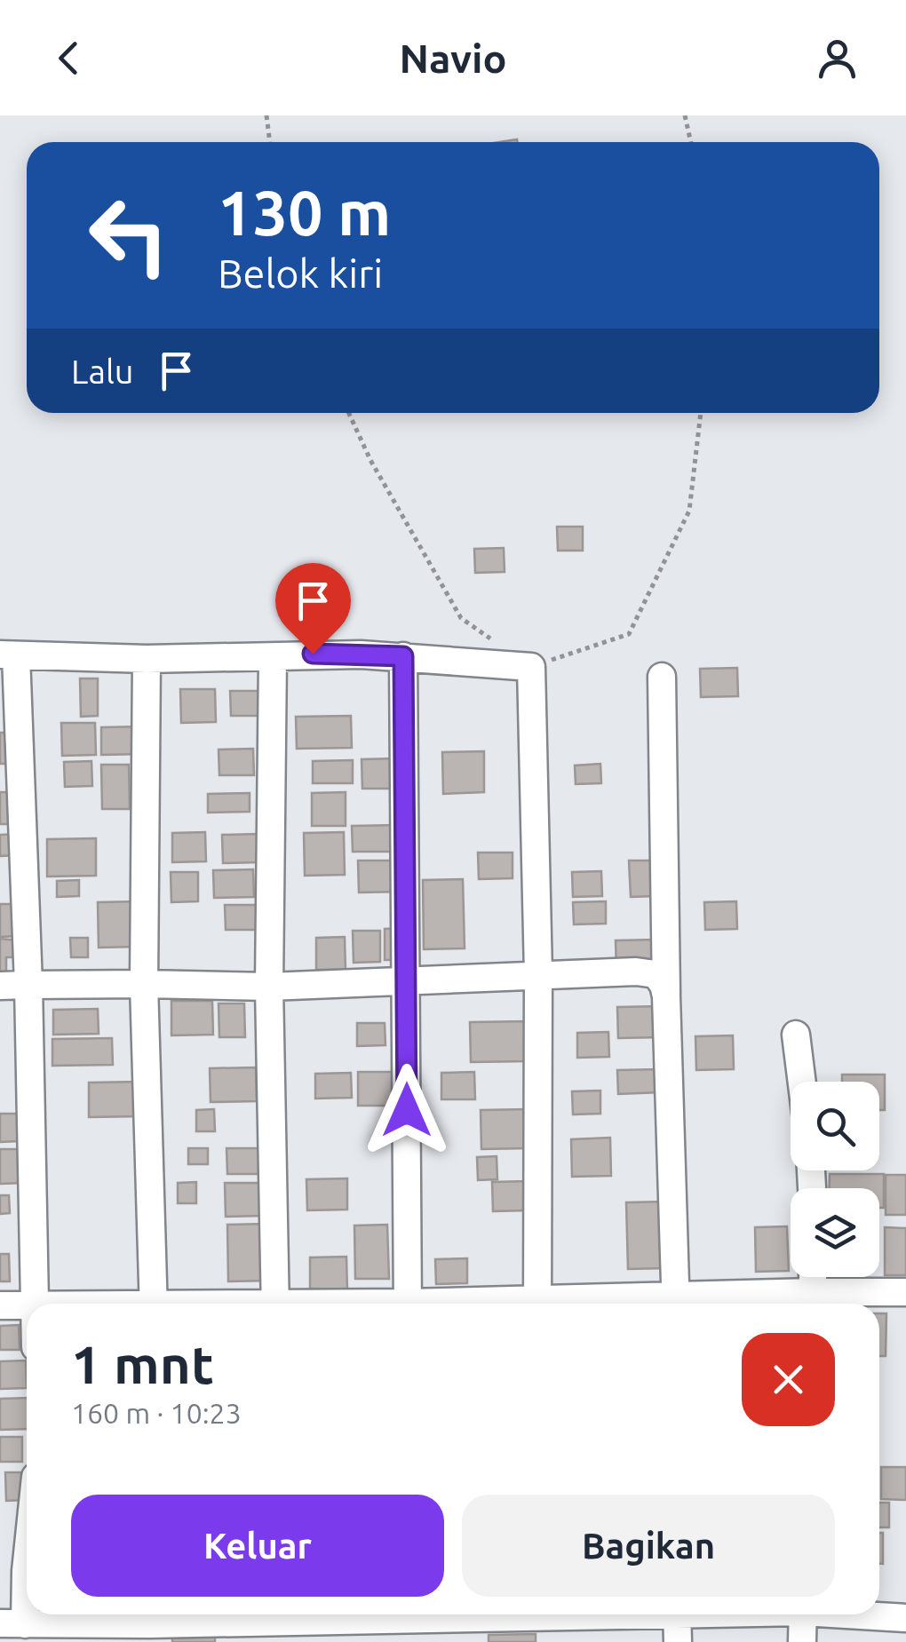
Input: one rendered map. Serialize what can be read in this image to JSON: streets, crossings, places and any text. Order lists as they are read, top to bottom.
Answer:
{
  "page": {
    "header": "Navio",
    "turn": ["130 m", "Belok kiri"],
    "then": "Lalu",
    "heading": ["1 mnt", "160 m · 10:23"],
    "buttons": ["Keluar", "Bagikan"]
  }
}
